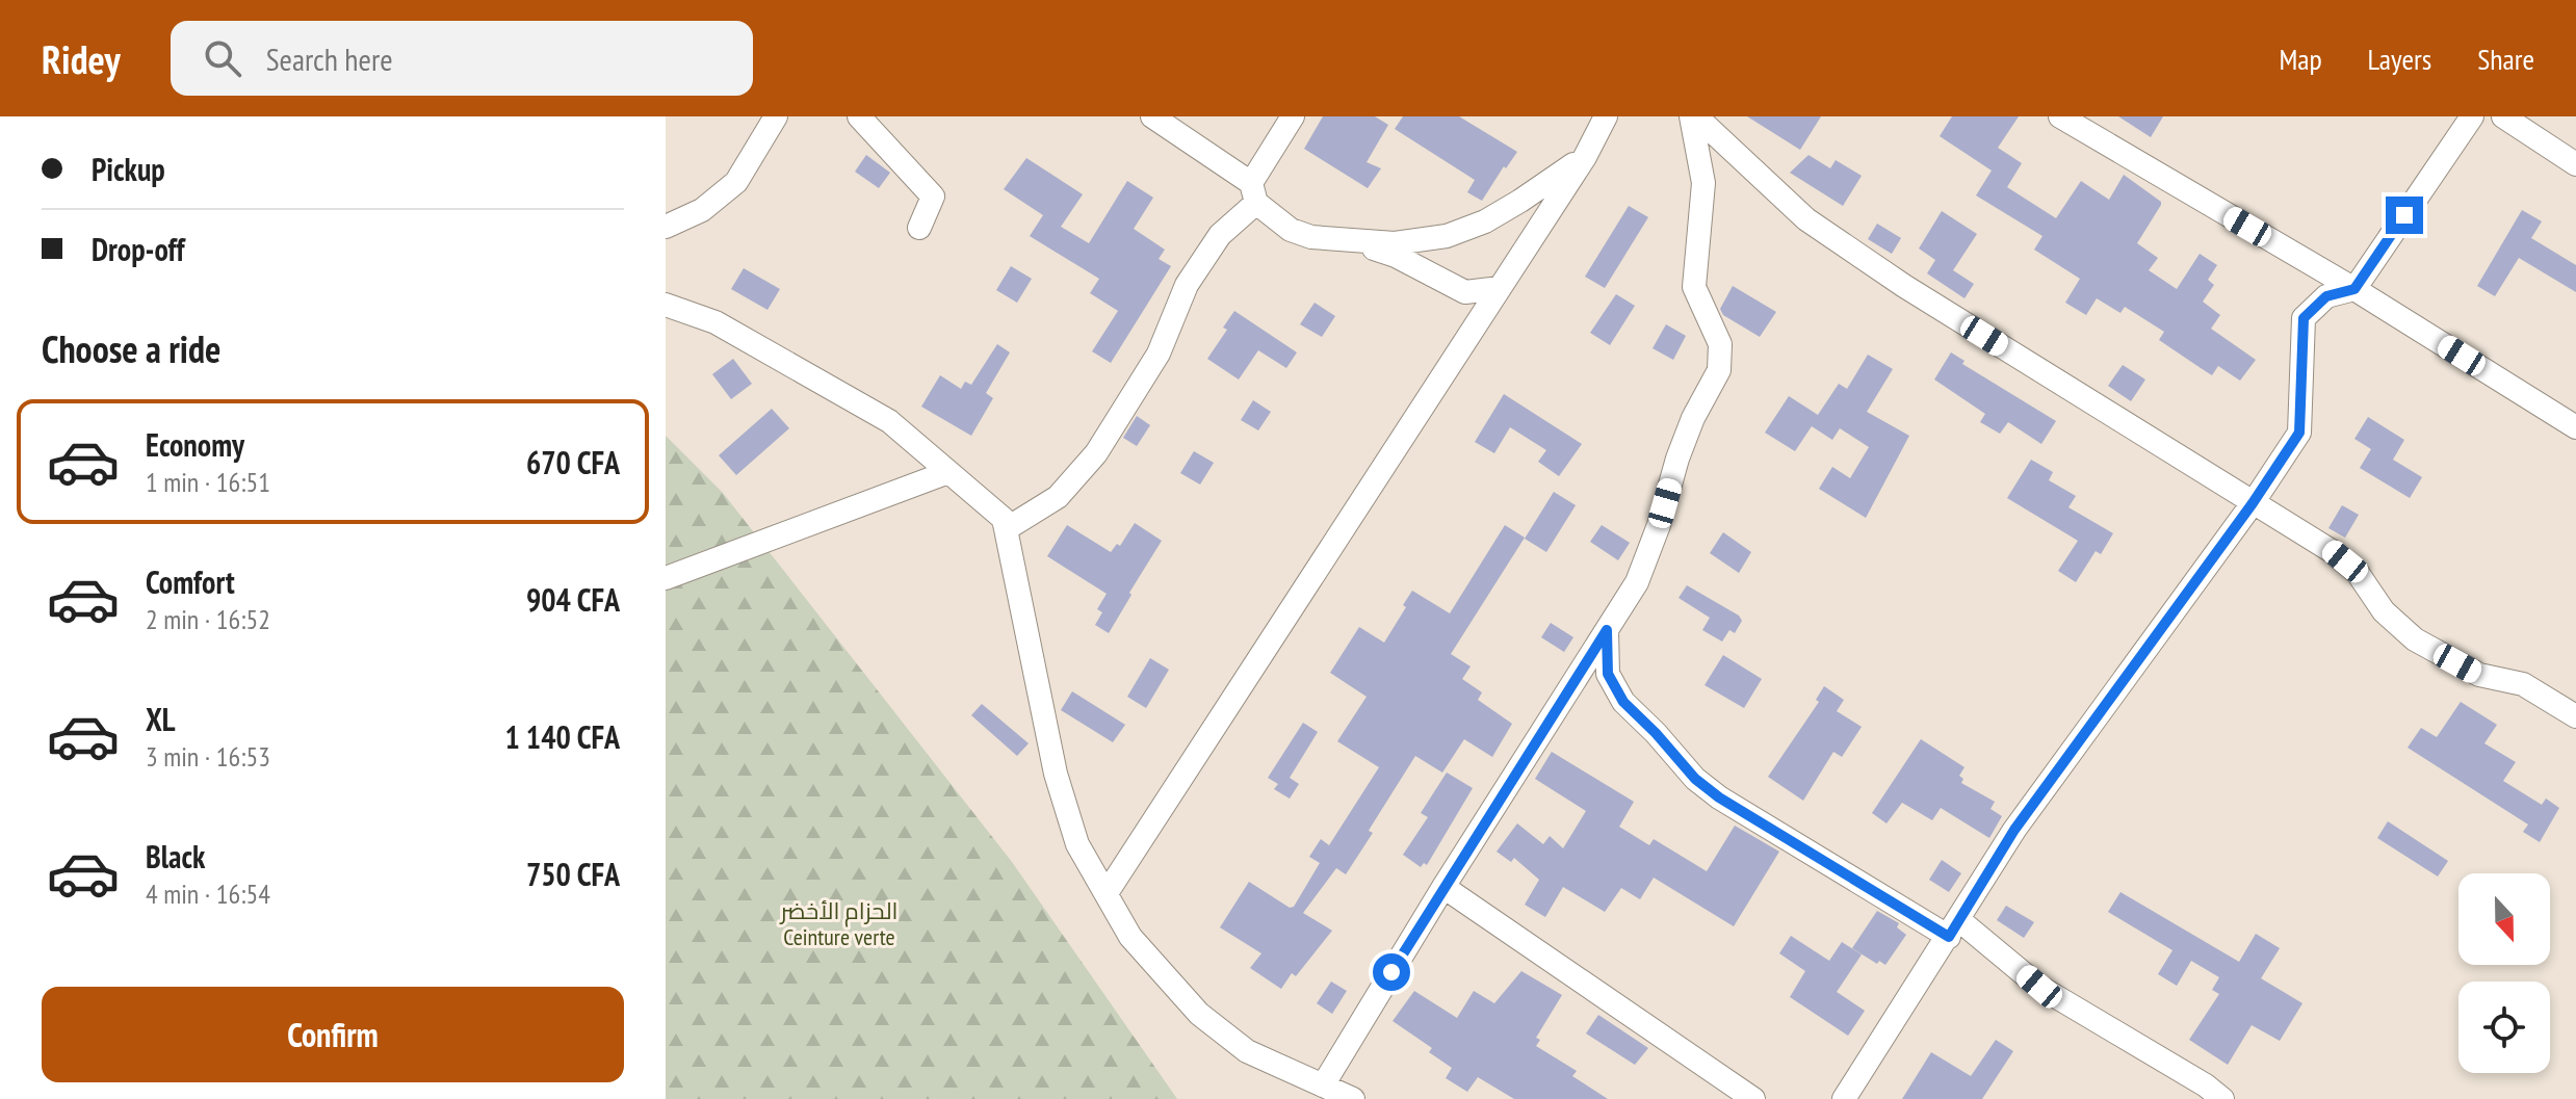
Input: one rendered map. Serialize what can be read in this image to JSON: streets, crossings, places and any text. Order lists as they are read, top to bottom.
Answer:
{
  "parks": ["الحزام الأخضر Ceinture verte"],
  "north": "bottom",
  "page": {
    "header": "Ridey",
    "search": "Search here",
    "nav": ["Map", "Layers", "Share"],
    "banner": ["Pickup", "Drop-off"],
    "heading": "Choose a ride",
    "list": [
      {
        "name": "Economy",
        "note": "1 min · 16:51",
        "value": "670 CFA"
      },
      {
        "name": "Comfort",
        "note": "2 min · 16:52",
        "value": "904 CFA"
      },
      {
        "name": "XL",
        "note": "3 min · 16:53",
        "value": "1 140 CFA"
      },
      {
        "name": "Black",
        "note": "4 min · 16:54",
        "value": "750 CFA"
      }
    ],
    "buttons": "Confirm"
  }
}
